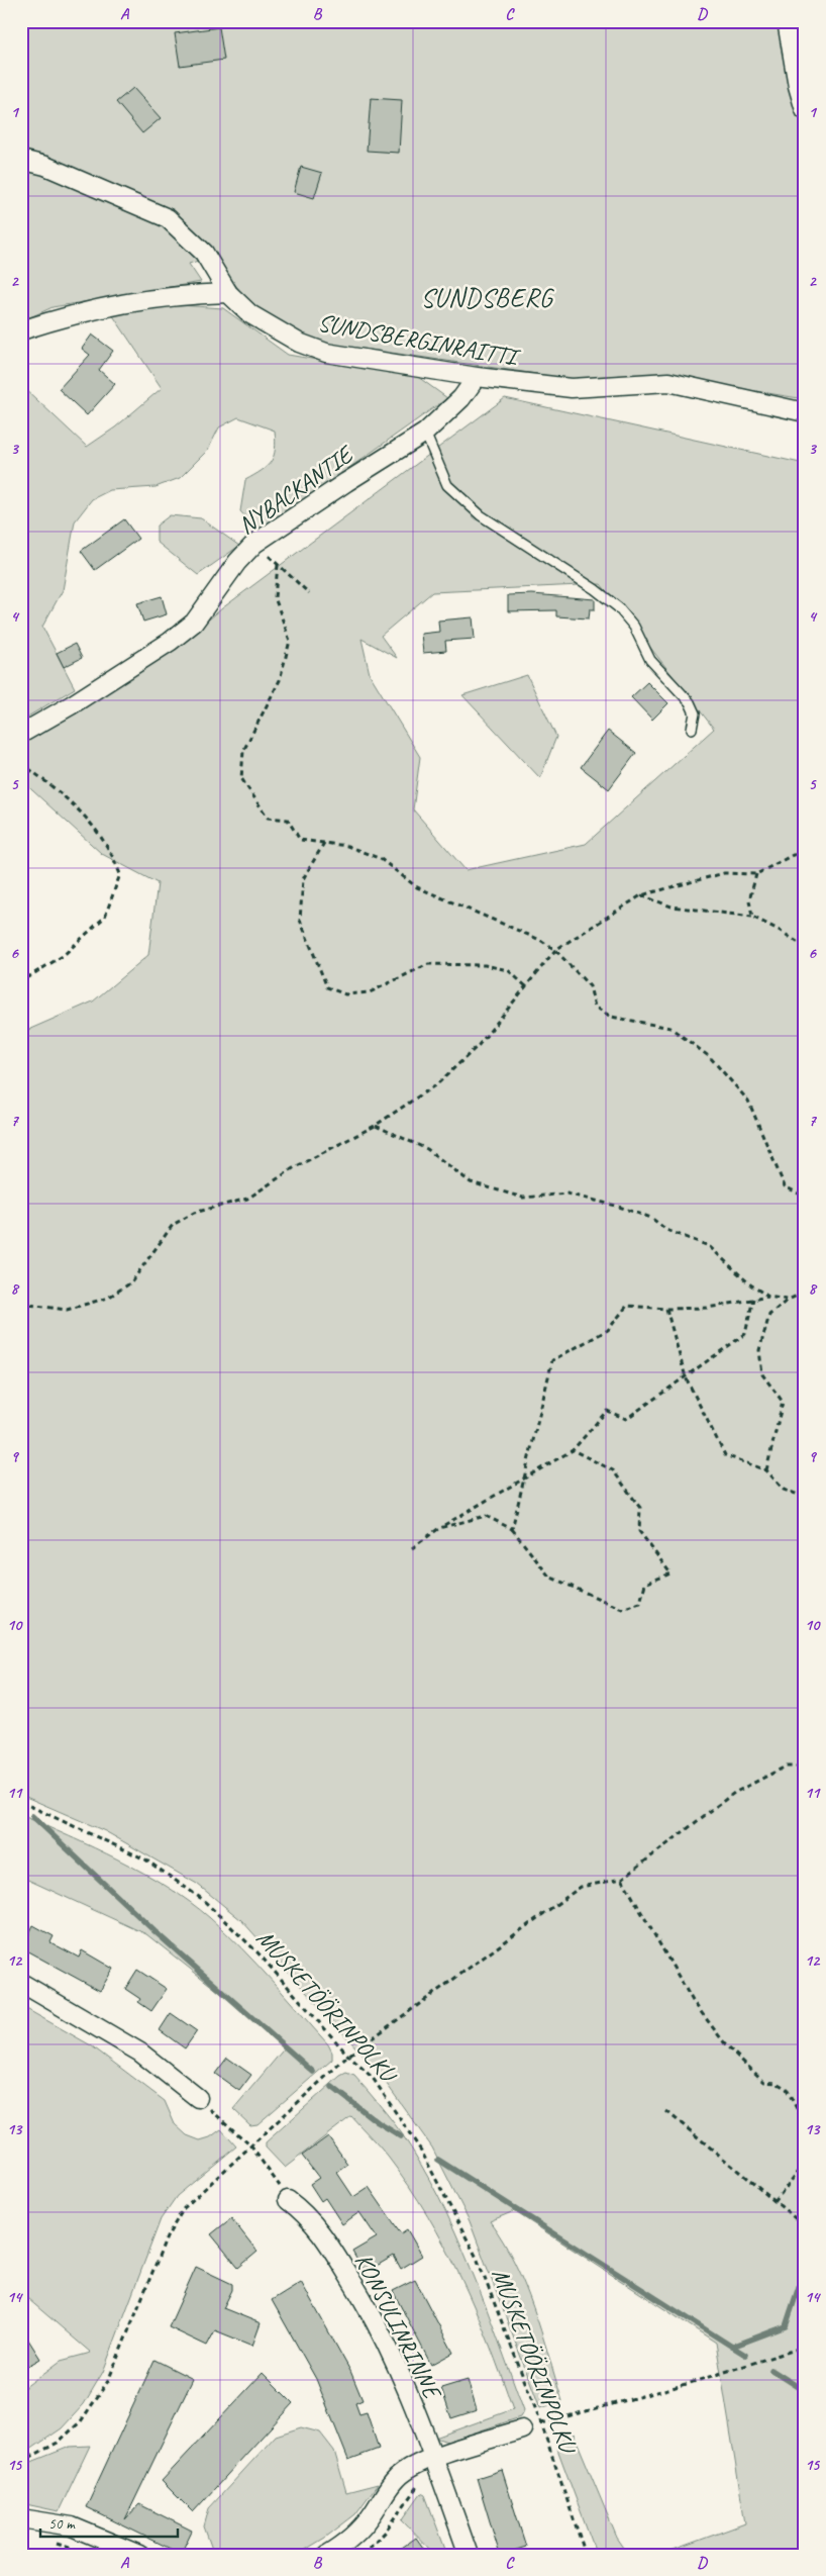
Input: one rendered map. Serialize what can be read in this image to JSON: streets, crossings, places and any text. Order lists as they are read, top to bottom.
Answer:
{
  "streets": {
    "street": ["SUNDSBERGINRAITTI", "NYBACKANTIE", "KONSULINRINNE"],
    "path": ["MUSKETÖÖRINPOLKU"]
  },
  "crossings": [
    ["SUNDSBERGINRAITTI", "NYBACKANTIE"]
  ],
  "districts": ["SUNDSBERG"],
  "scale_bar": "50 m",
  "grid": {
    "columns": [
      "A",
      "B",
      "C",
      "D"
    ],
    "rows": [
      "1",
      "2",
      "3",
      "4",
      "5",
      "6",
      "7",
      "8",
      "9",
      "10",
      "11",
      "12",
      "13",
      "14",
      "15"
    ]
  }
}
